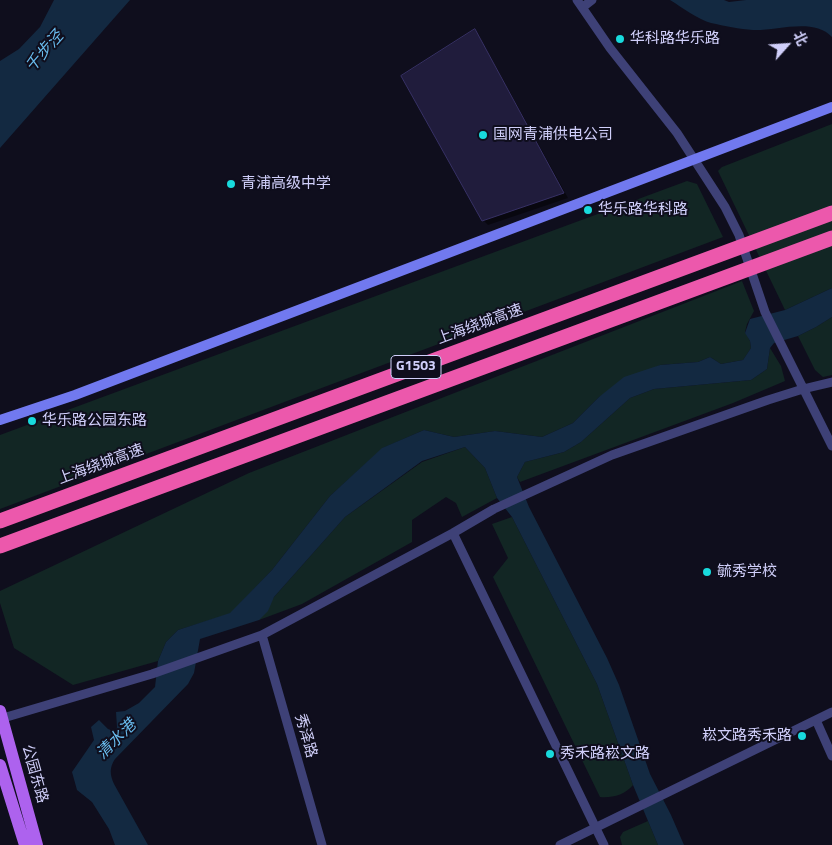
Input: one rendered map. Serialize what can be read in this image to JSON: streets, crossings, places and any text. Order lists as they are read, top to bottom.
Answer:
{
  "streets": {
    "highway": ["上海绕城高速", "G1503"],
    "main road": ["公园东路"],
    "street": ["秀泽路"]
  },
  "water": ["千步泾", "清水港"],
  "places": [
    "华科路华乐路",
    "国网青浦供电公司",
    "青浦高级中学",
    "华乐路华科路",
    "华乐路公园东路",
    "毓秀学校",
    "崧文路秀禾路",
    "秀禾路崧文路"
  ],
  "north": "top right"
}
